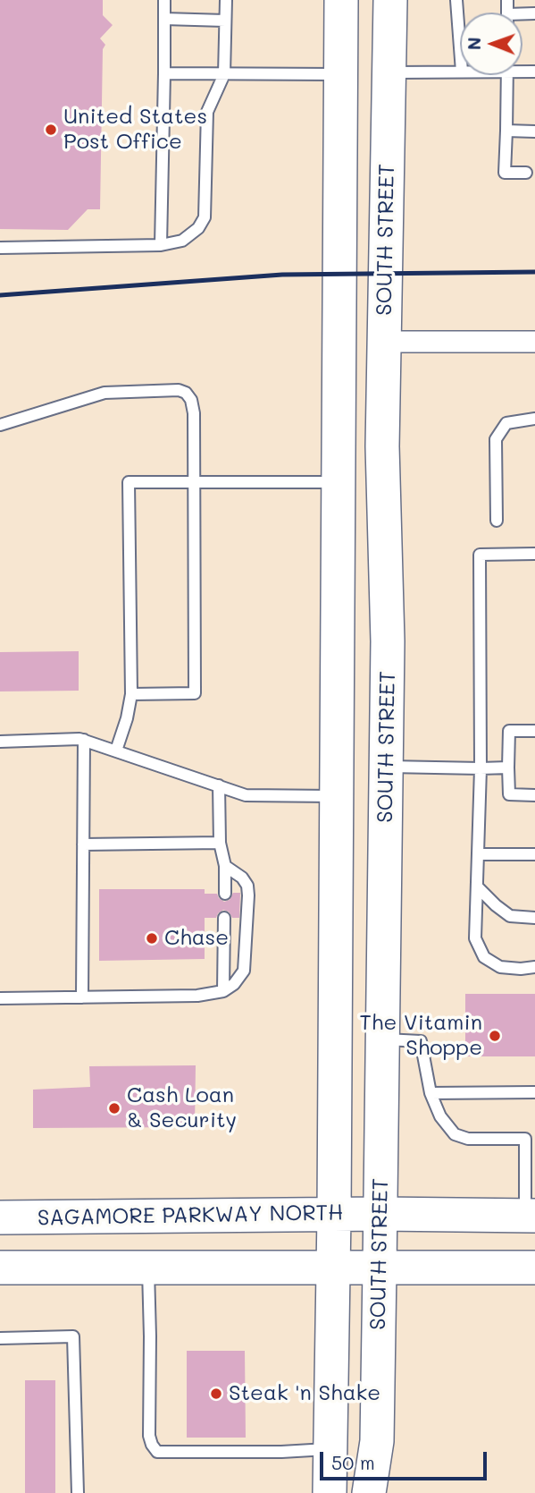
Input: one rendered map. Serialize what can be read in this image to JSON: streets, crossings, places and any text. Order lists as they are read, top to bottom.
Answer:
{
  "streets": {
    "main road": ["SOUTH STREET", "SAGAMORE PARKWAY NORTH"]
  },
  "crossings": [
    ["SOUTH STREET", "SAGAMORE PARKWAY NORTH"]
  ],
  "places": [
    "United States Post Office",
    "Chase",
    "The Vitamin Shoppe",
    "Cash Loan & Security",
    "Steak 'n Shake"
  ],
  "scale_bar": "50 m",
  "north": "left"
}
